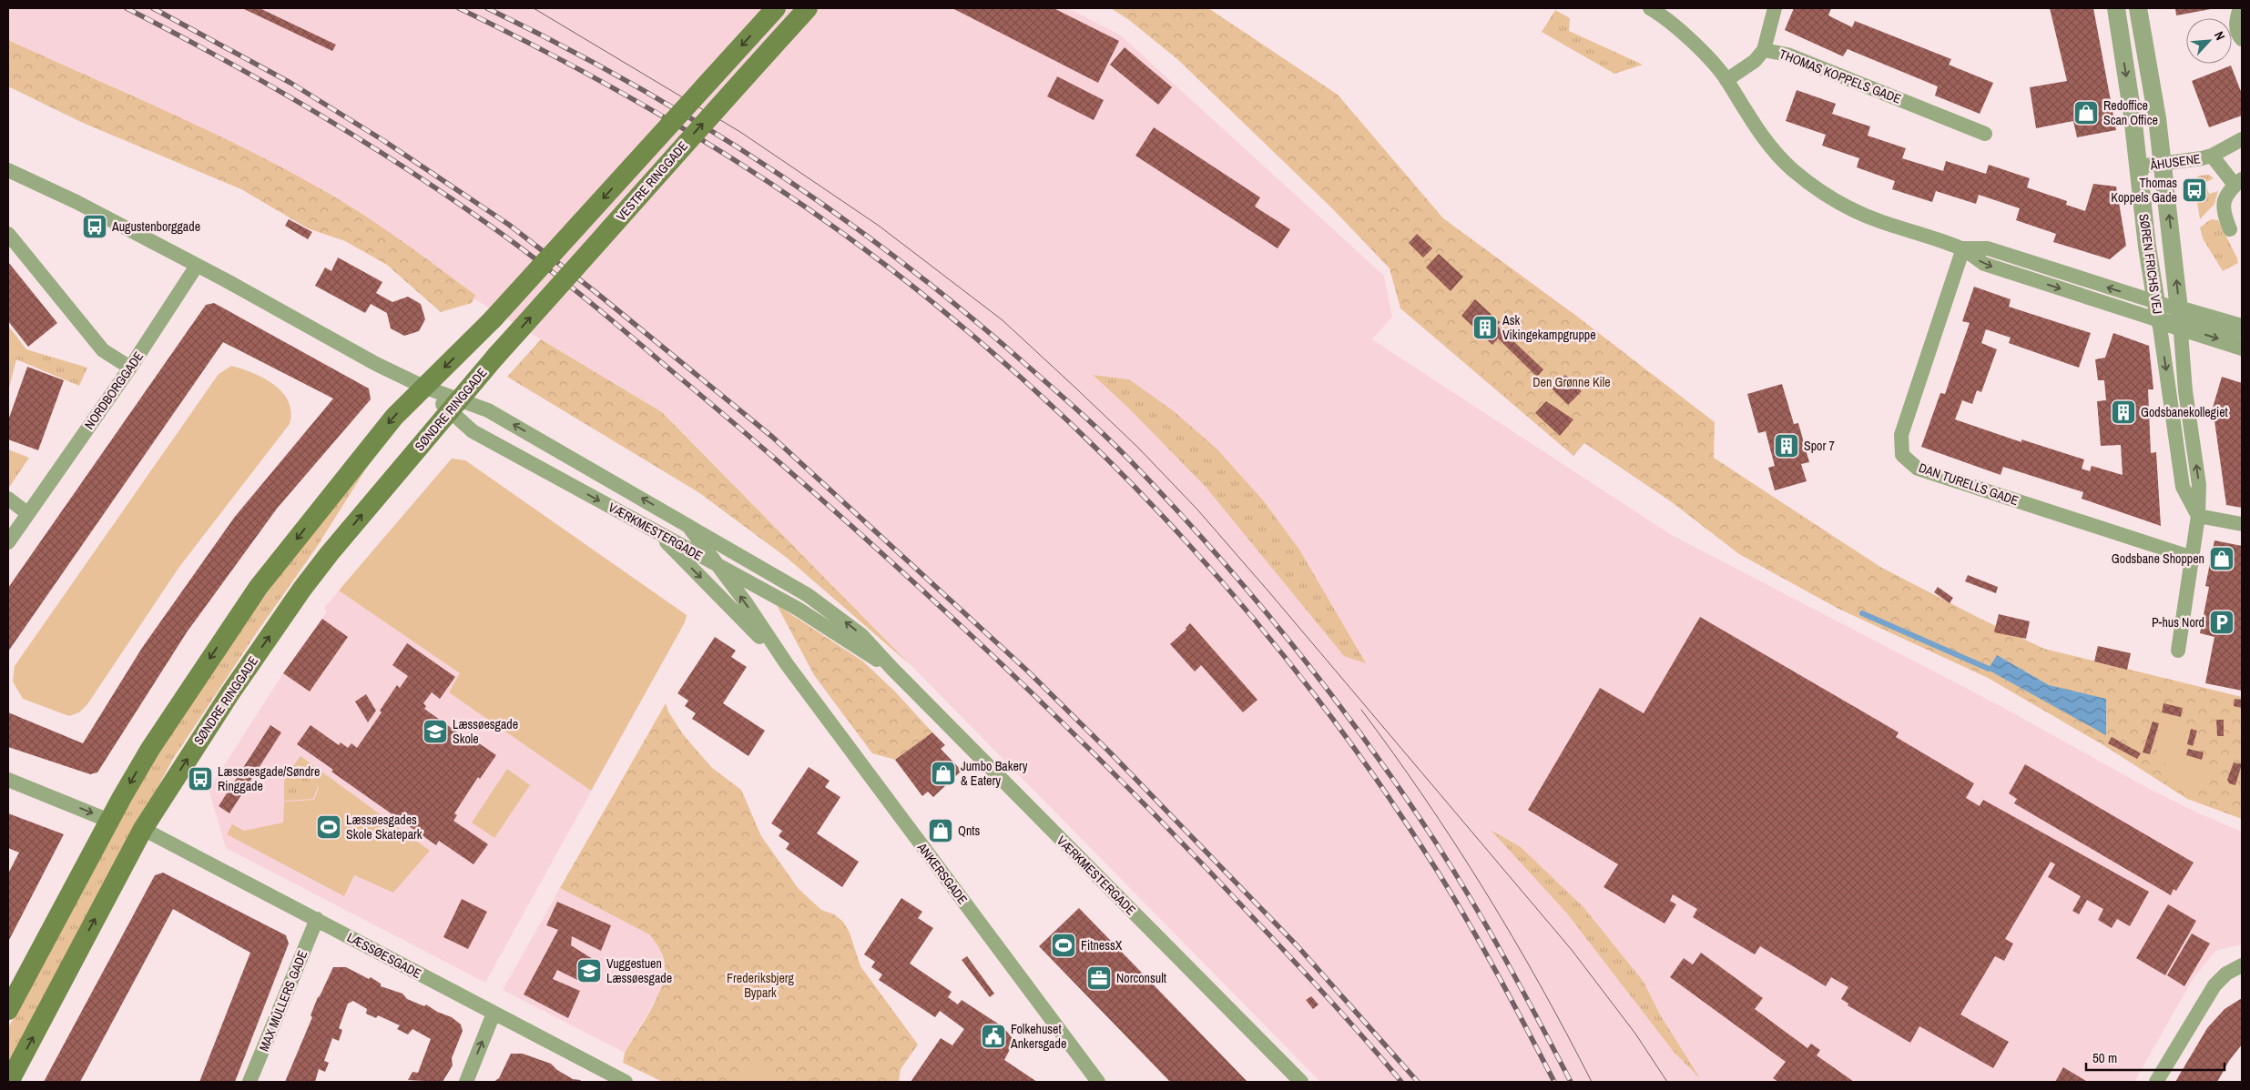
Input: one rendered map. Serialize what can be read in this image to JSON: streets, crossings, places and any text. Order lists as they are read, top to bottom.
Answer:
{
  "streets": {
    "main road": ["VESTRE RINGGADE", "SØNDRE RINGGADE"],
    "street": [
      "THOMAS KOPPELS GADE",
      "ÅHUSENE",
      "SØREN FRICHS VEJ",
      "NORDBORGGADE",
      "DAN TURELLS GADE",
      "VÆRKMESTERGADE",
      "ANKERSGADE",
      "LÆSSØESGADE",
      "MAX MÜLLERS GADE"
    ]
  },
  "crossings": [
    ["ÅHUSENE", "SØREN FRICHS VEJ"],
    ["VESTRE RINGGADE", "SØNDRE RINGGADE"],
    ["VESTRE RINGGADE", "VÆRKMESTERGADE"],
    ["SØREN FRICHS VEJ", "DAN TURELLS GADE"],
    ["SØNDRE RINGGADE", "VÆRKMESTERGADE"],
    ["SØNDRE RINGGADE", "LÆSSØESGADE"],
    ["VÆRKMESTERGADE", "ANKERSGADE"],
    ["LÆSSØESGADE", "MAX MÜLLERS GADE"]
  ],
  "parks": ["Den Grønne Kile", "Frederiksbjerg Bypark"],
  "places": {
    "shop": [
      "Redoffice Scan Office",
      "Godsbane Shoppen",
      "Jumbo Bakery & Eatery",
      "Qnts"
    ],
    "bus stop": ["Thomas Koppels Gade", "Augustenborggade", "Læssøesgade/Søndre Ringgade"],
    "building": ["Ask Vikingekampgruppe", "Godsbanekollegiet", "Spor 7"],
    "parking": ["P-hus Nord"],
    "school or university": ["Læssøesgade Skole", "Vuggestuen Læssøesgade"],
    "sports": ["Læssøesgades Skole Skatepark", "FitnessX"],
    "office": ["Norconsult"],
    "public building": ["Folkehuset Ankersgade"]
  },
  "scale_bar": "50 m",
  "north": "top right"
}
